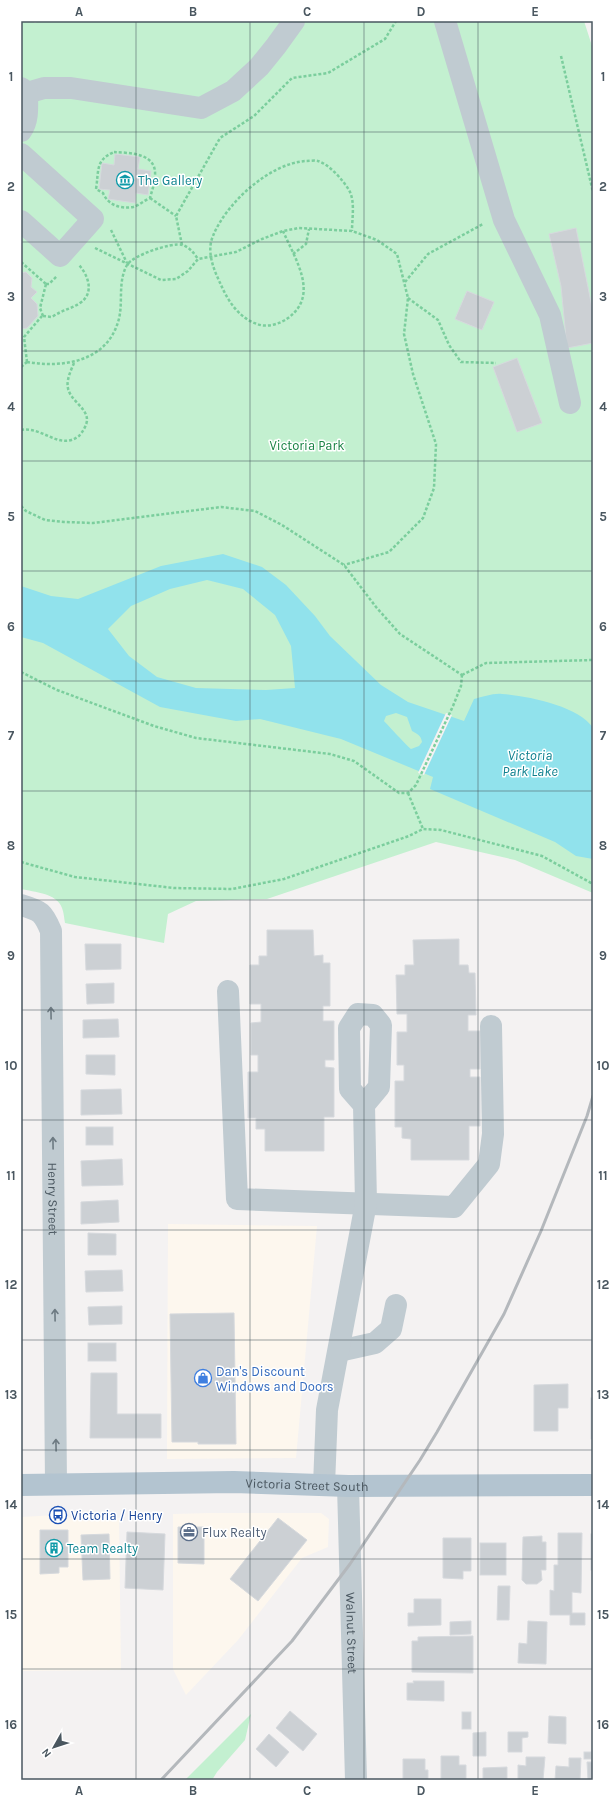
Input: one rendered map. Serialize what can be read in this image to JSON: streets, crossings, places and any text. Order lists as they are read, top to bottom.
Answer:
{
  "streets": {
    "main road": ["Victoria Street South"],
    "street": ["Henry Street", "Walnut Street"]
  },
  "crossings": [
    ["Henry Street", "Victoria Street South"],
    ["Victoria Street South", "Walnut Street"]
  ],
  "one_way": ["Henry Street"],
  "water": ["Victoria Park Lake"],
  "parks": ["Victoria Park"],
  "places": {
    "museum": ["The Gallery"],
    "shop": ["Dan's Discount Windows and Doors"],
    "bus stop": ["Victoria / Henry"],
    "office": ["Flux Realty"],
    "building": ["Team Realty"]
  },
  "north": "bottom left",
  "grid": {
    "columns": [
      "A",
      "B",
      "C",
      "D",
      "E"
    ],
    "rows": [
      "1",
      "2",
      "3",
      "4",
      "5",
      "6",
      "7",
      "8",
      "9",
      "10",
      "11",
      "12",
      "13",
      "14",
      "15",
      "16"
    ]
  }
}
